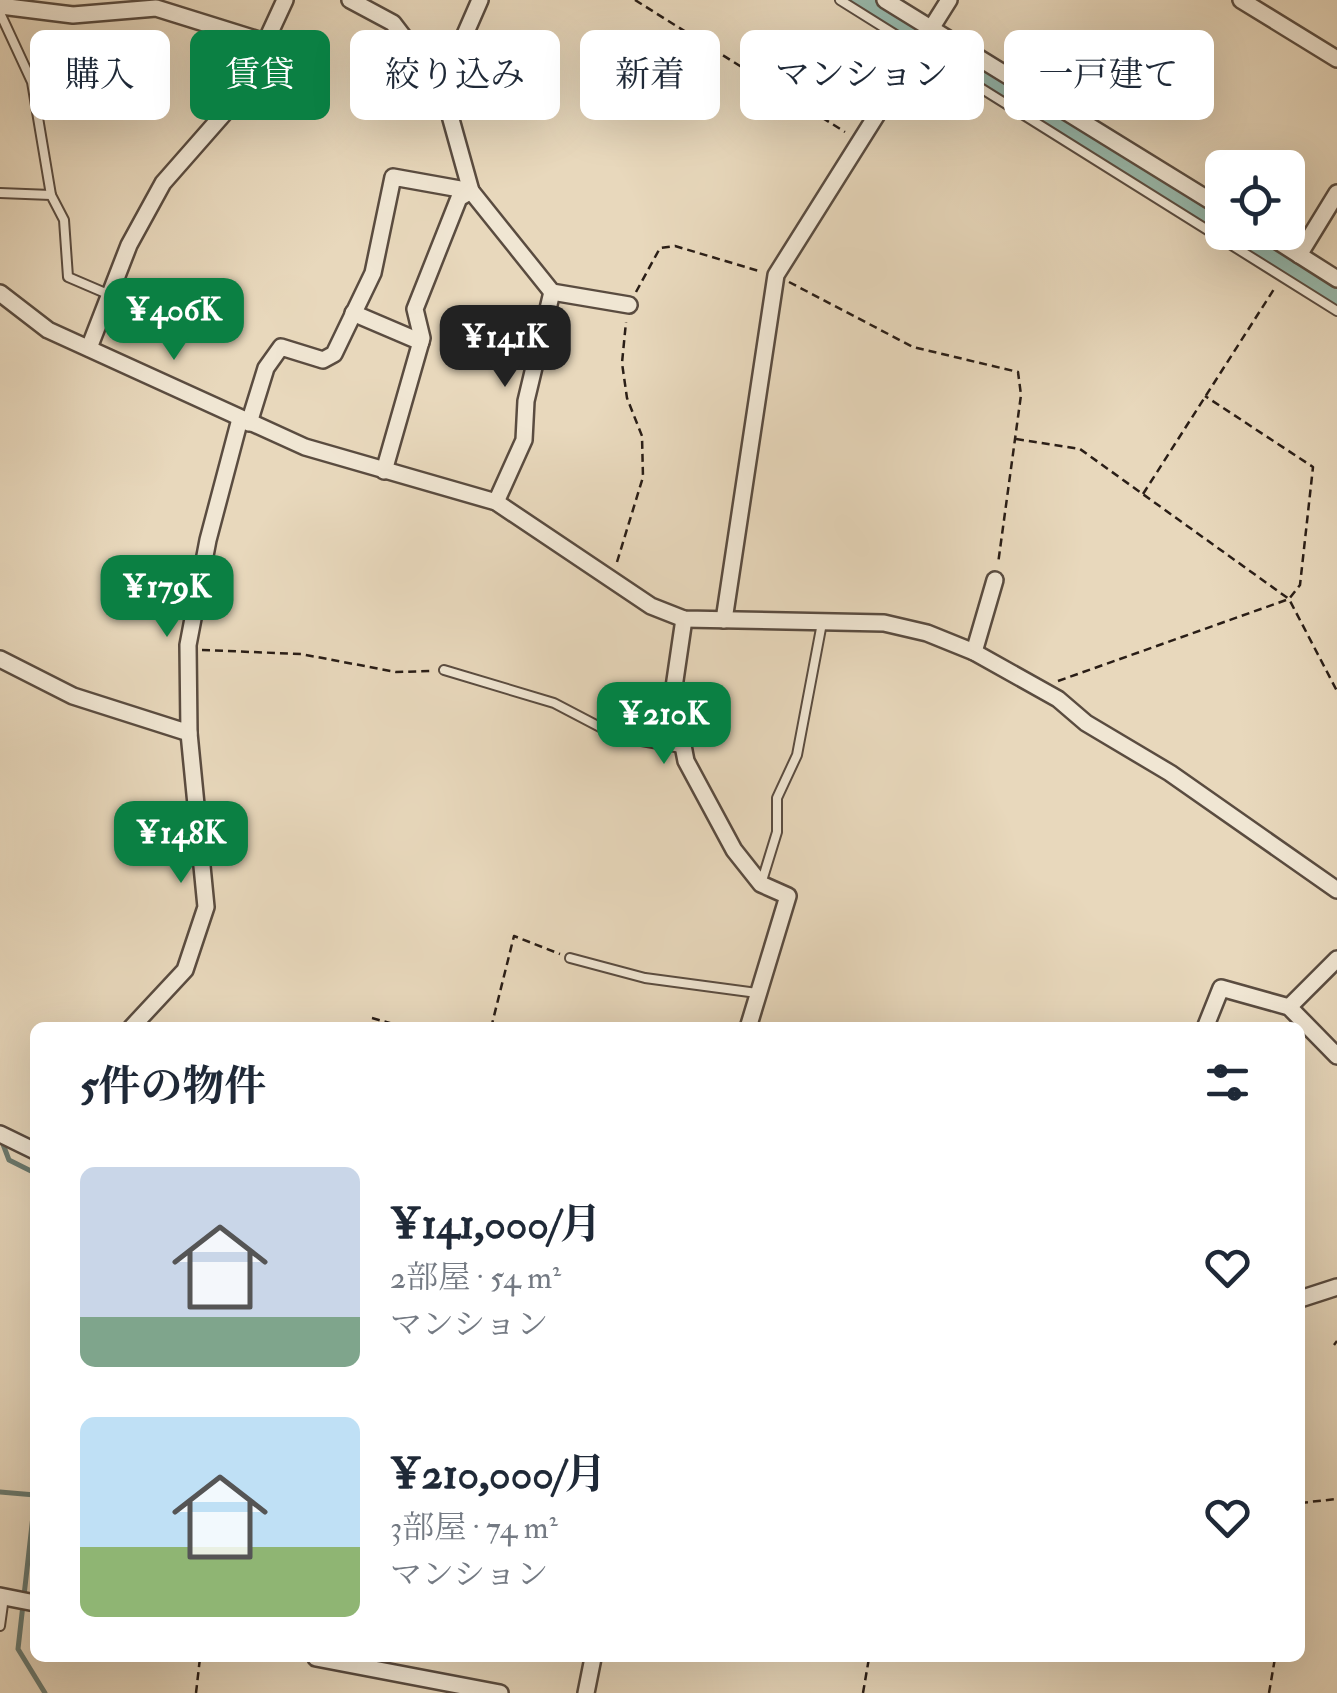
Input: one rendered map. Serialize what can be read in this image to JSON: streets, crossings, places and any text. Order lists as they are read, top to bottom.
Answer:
{
  "page": {
    "chip": [
      "購入",
      "賃貸",
      "絞り込み",
      "新着",
      "マンション",
      "一戸建て"
    ],
    "price": [
      "¥406K",
      "¥141K",
      "¥179K",
      "¥210K",
      "¥148K"
    ],
    "heading": "5件の物件",
    "list": [
      {
        "name": "¥141,000/月",
        "note": "2部屋 · 54 m² · マンション"
      },
      {
        "name": "¥210,000/月",
        "note": "3部屋 · 74 m² · マンション"
      }
    ]
  }
}
